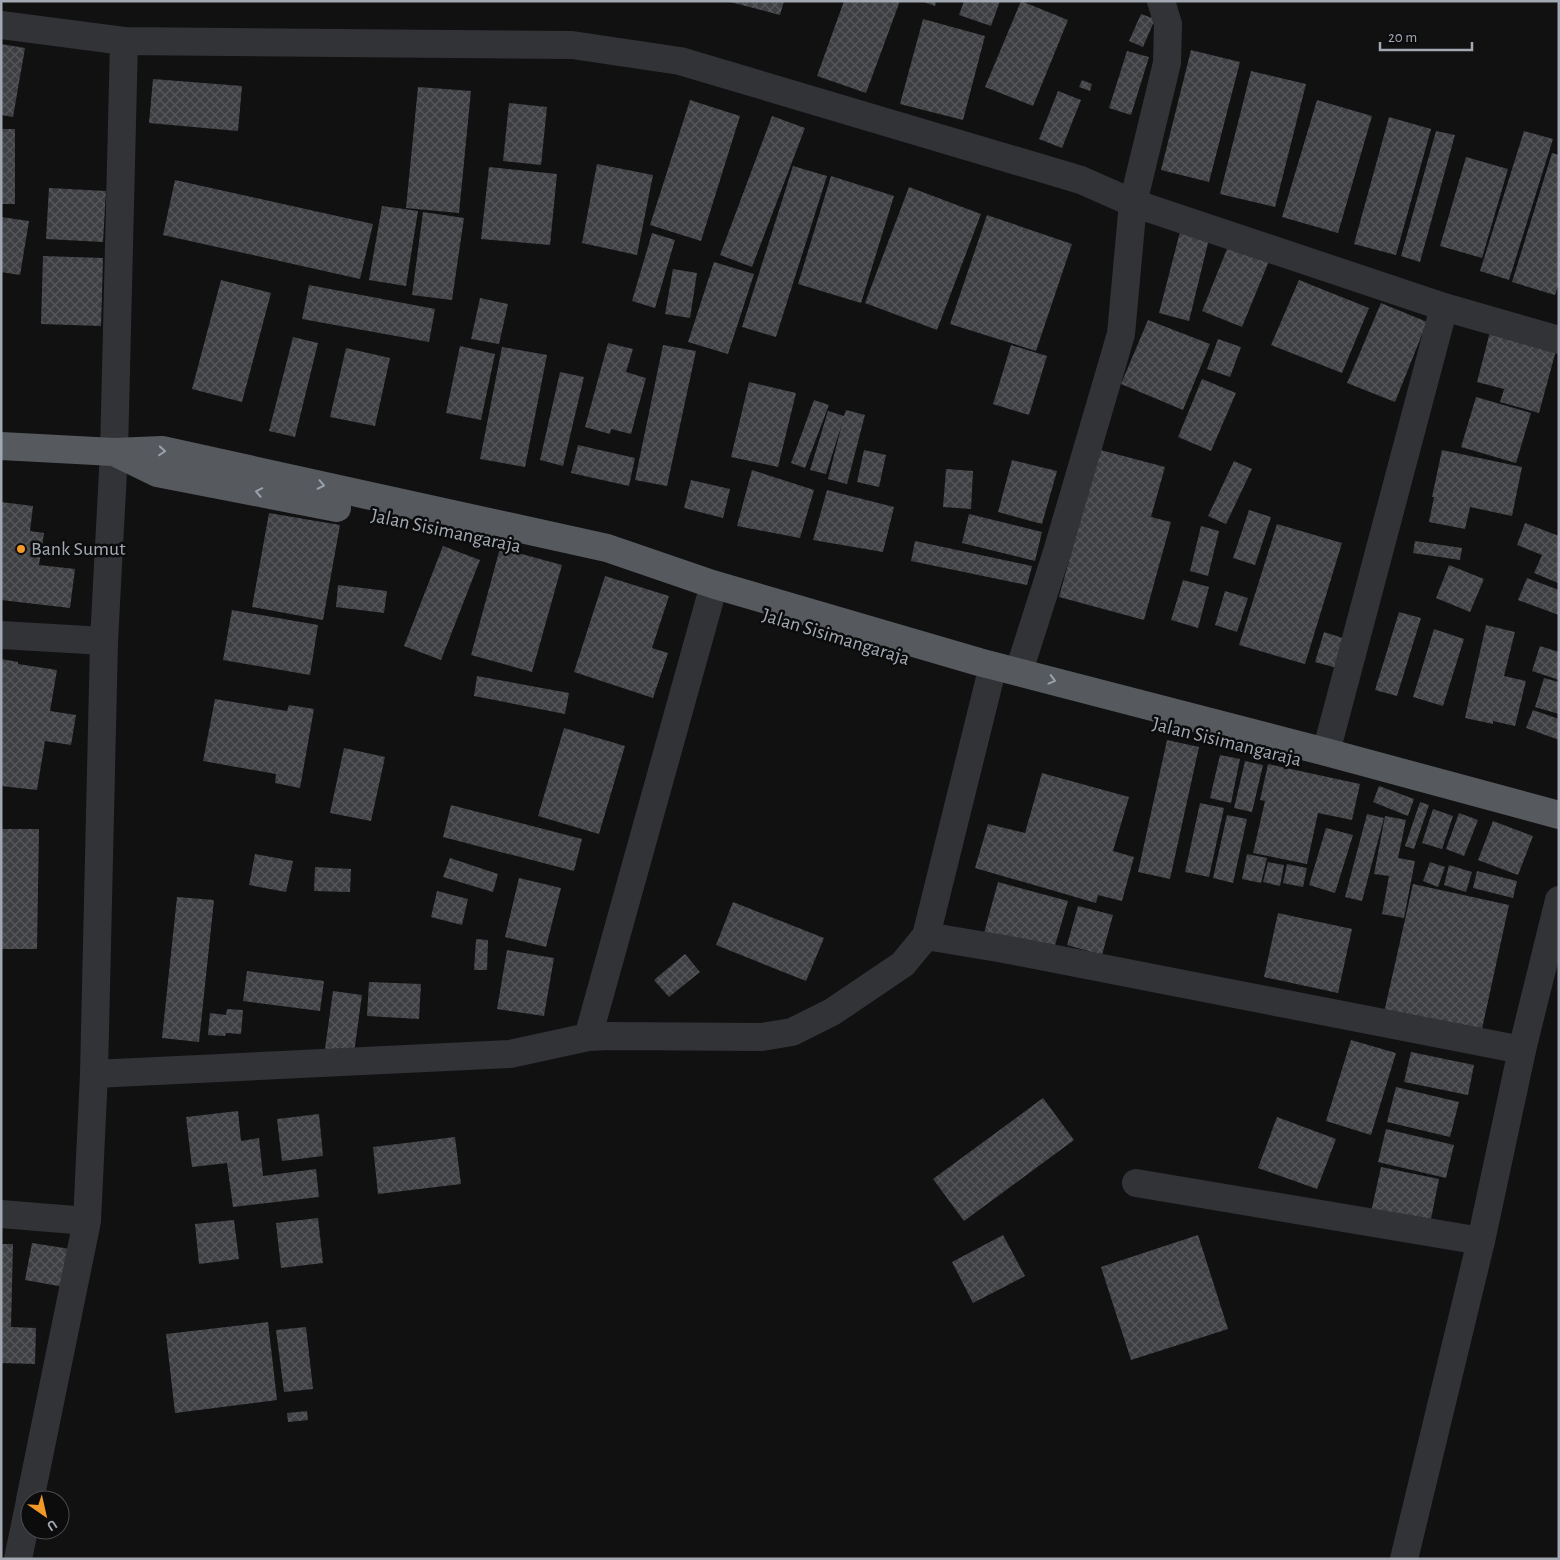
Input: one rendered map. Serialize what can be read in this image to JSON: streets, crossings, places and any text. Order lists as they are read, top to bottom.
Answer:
{
  "streets": {
    "highway": ["Jalan Sisimangaraja"]
  },
  "places": ["Bank Sumut"],
  "scale_bar": "20 m",
  "north": "bottom right"
}
